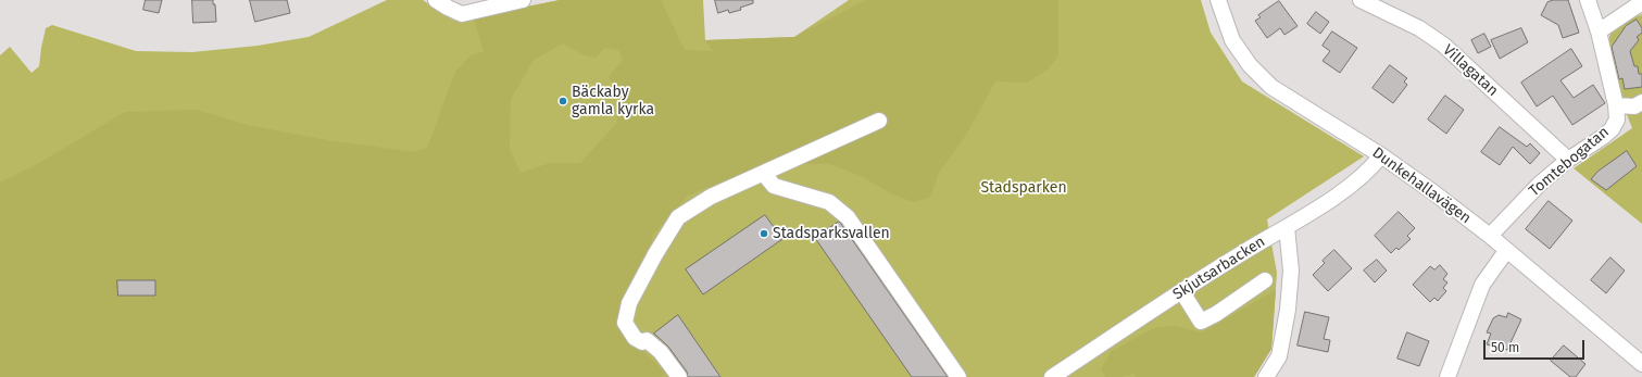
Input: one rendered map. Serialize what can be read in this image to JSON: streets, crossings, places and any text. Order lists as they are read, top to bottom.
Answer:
{
  "streets": {
    "street": [
      "Villagatan",
      "Tomtebogatan",
      "Dunkehallavägen",
      "Skjutsarbacken"
    ]
  },
  "crossings": [
    ["Villagatan", "Tomtebogatan"],
    ["Tomtebogatan", "Dunkehallavägen"],
    ["Dunkehallavägen", "Skjutsarbacken"]
  ],
  "parks": ["Stadsparken"],
  "places": ["Bäckaby gamla kyrka", "Stadsparksvallen"],
  "scale_bar": "50 m"
}
